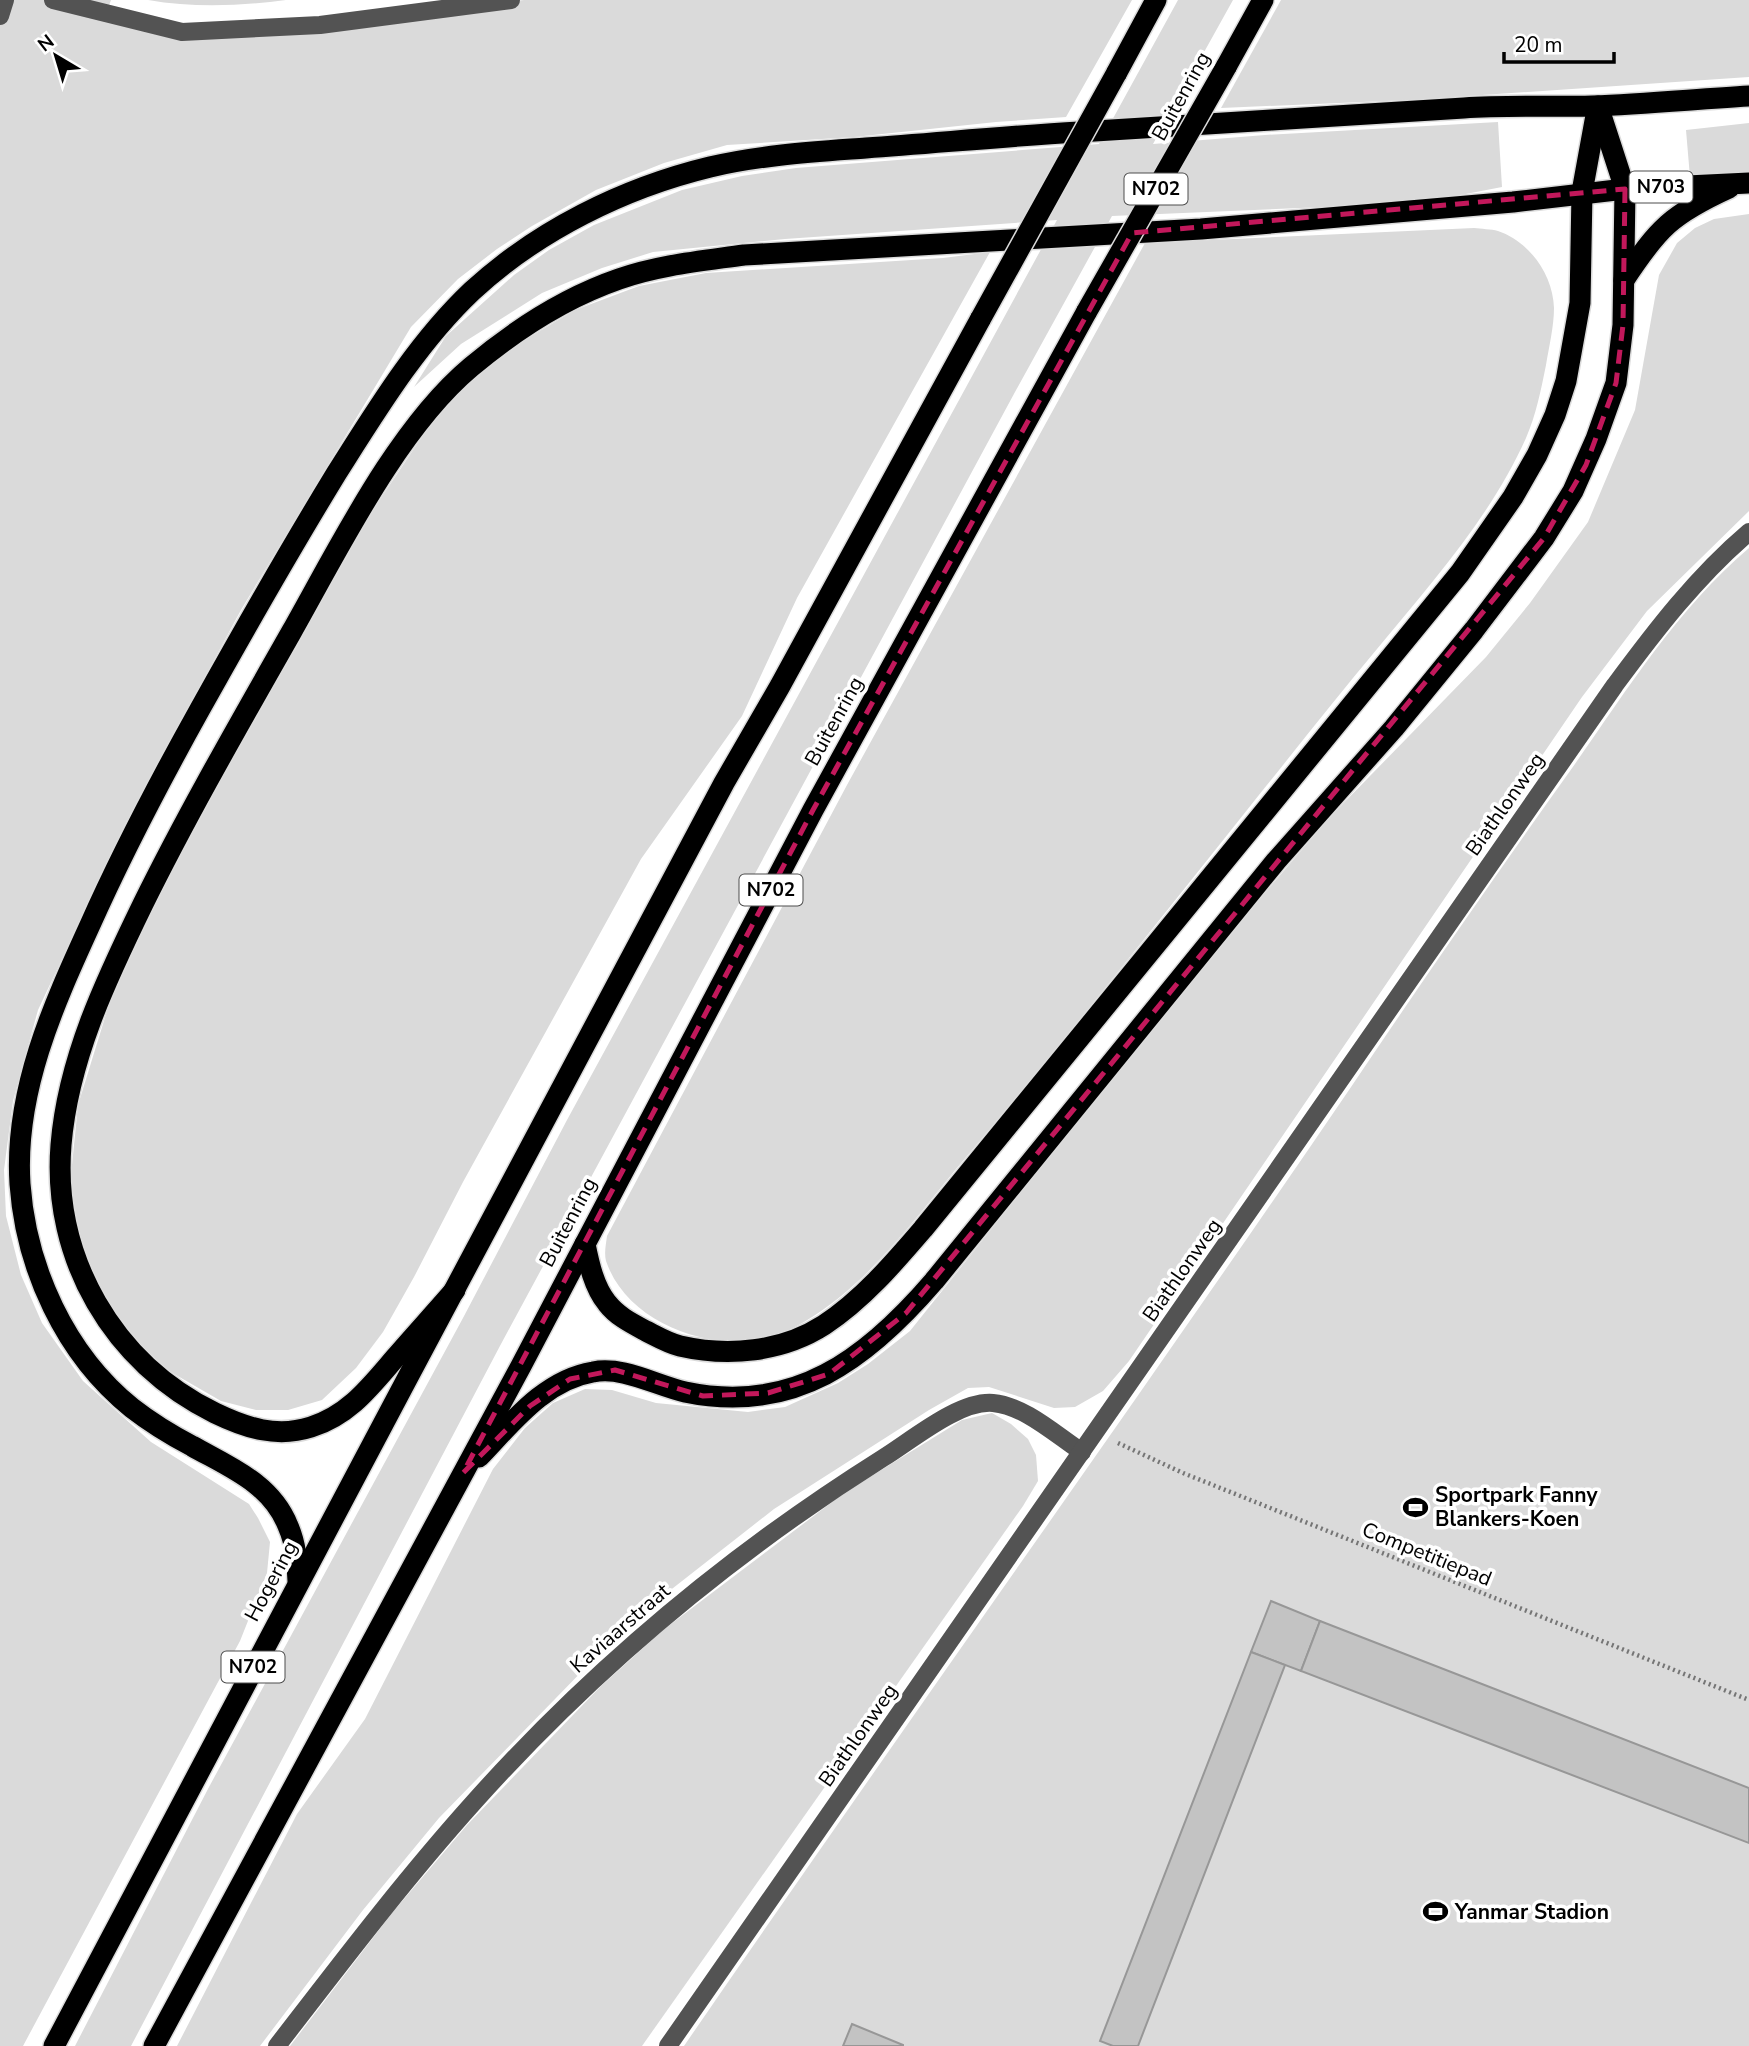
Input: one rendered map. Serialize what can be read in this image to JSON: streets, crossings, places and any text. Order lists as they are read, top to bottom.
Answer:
{
  "streets": {
    "highway": [
      "Buitenring",
      "N703",
      "N702",
      "Hogering"
    ],
    "street": ["Biathlonweg", "Kaviaarstraat"],
    "path": ["Competitiepad"]
  },
  "crossings": [
    ["Buitenring", "N702"],
    ["N702", "Hogering"],
    ["Biathlonweg", "Competitiepad"],
    ["Biathlonweg", "Kaviaarstraat"]
  ],
  "places": {
    "sports": ["Sportpark Fanny Blankers-Koen", "Yanmar Stadion"]
  },
  "scale_bar": "20 m",
  "north": "top left"
}
